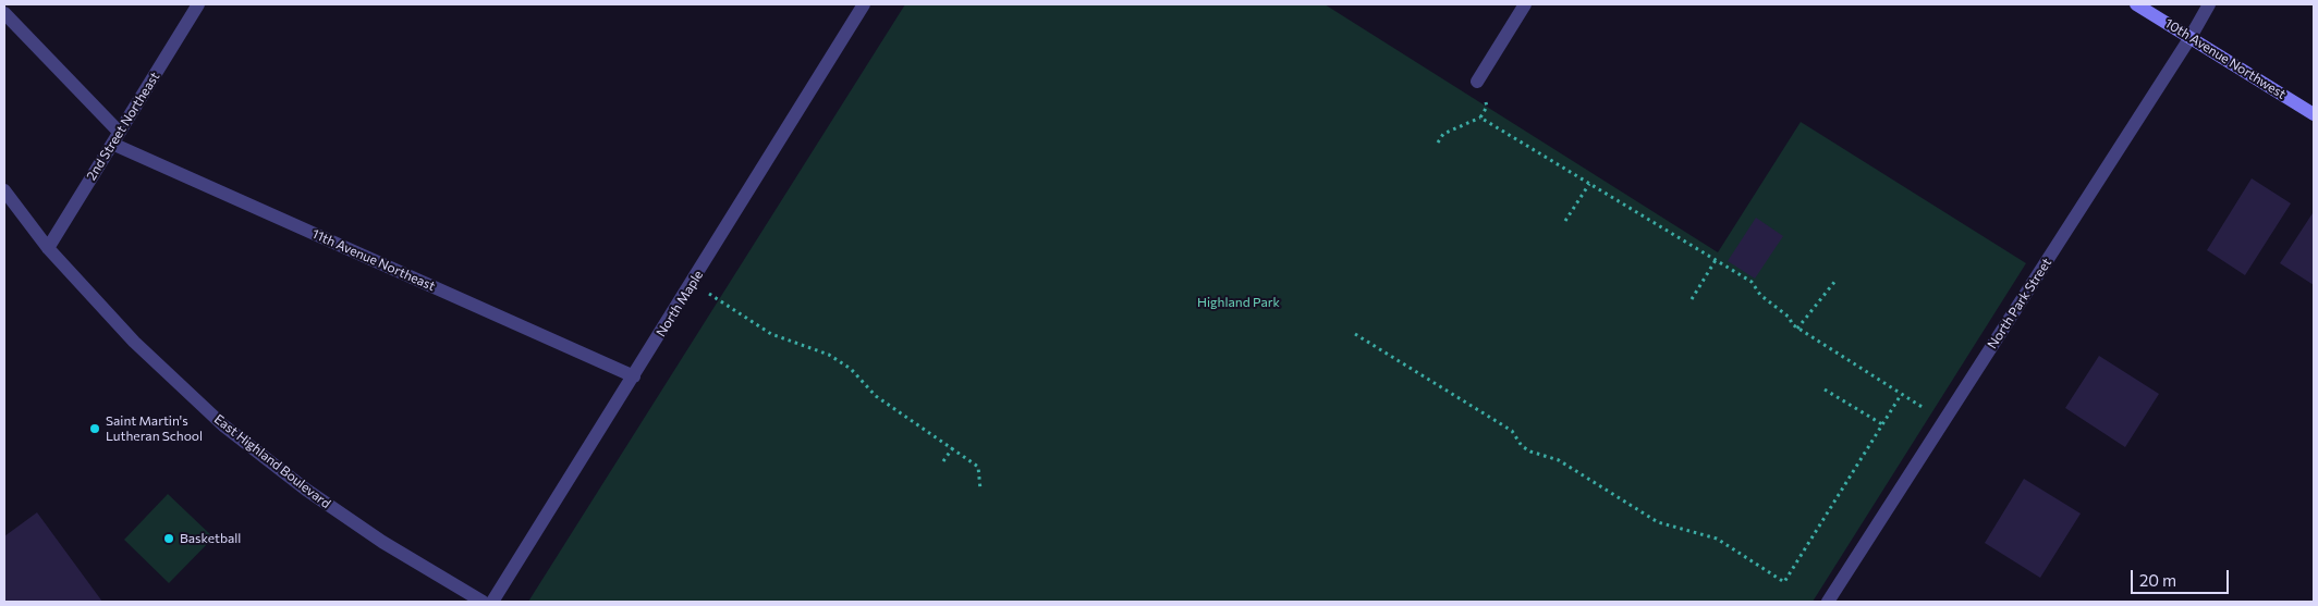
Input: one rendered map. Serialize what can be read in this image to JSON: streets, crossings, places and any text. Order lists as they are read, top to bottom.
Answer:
{
  "streets": {
    "street": [
      "10th Avenue Northwest",
      "2nd Street Northeast",
      "11th Avenue Northeast",
      "North Maple",
      "North Park Street",
      "East Highland Boulevard"
    ]
  },
  "crossings": [
    ["10th Avenue Northwest", "North Park Street"],
    ["2nd Street Northeast", "11th Avenue Northeast"],
    ["2nd Street Northeast", "East Highland Boulevard"],
    ["11th Avenue Northeast", "North Maple"]
  ],
  "parks": ["Highland Park"],
  "places": ["Saint Martin's Lutheran School", "Basketball"],
  "scale_bar": "20 m"
}
